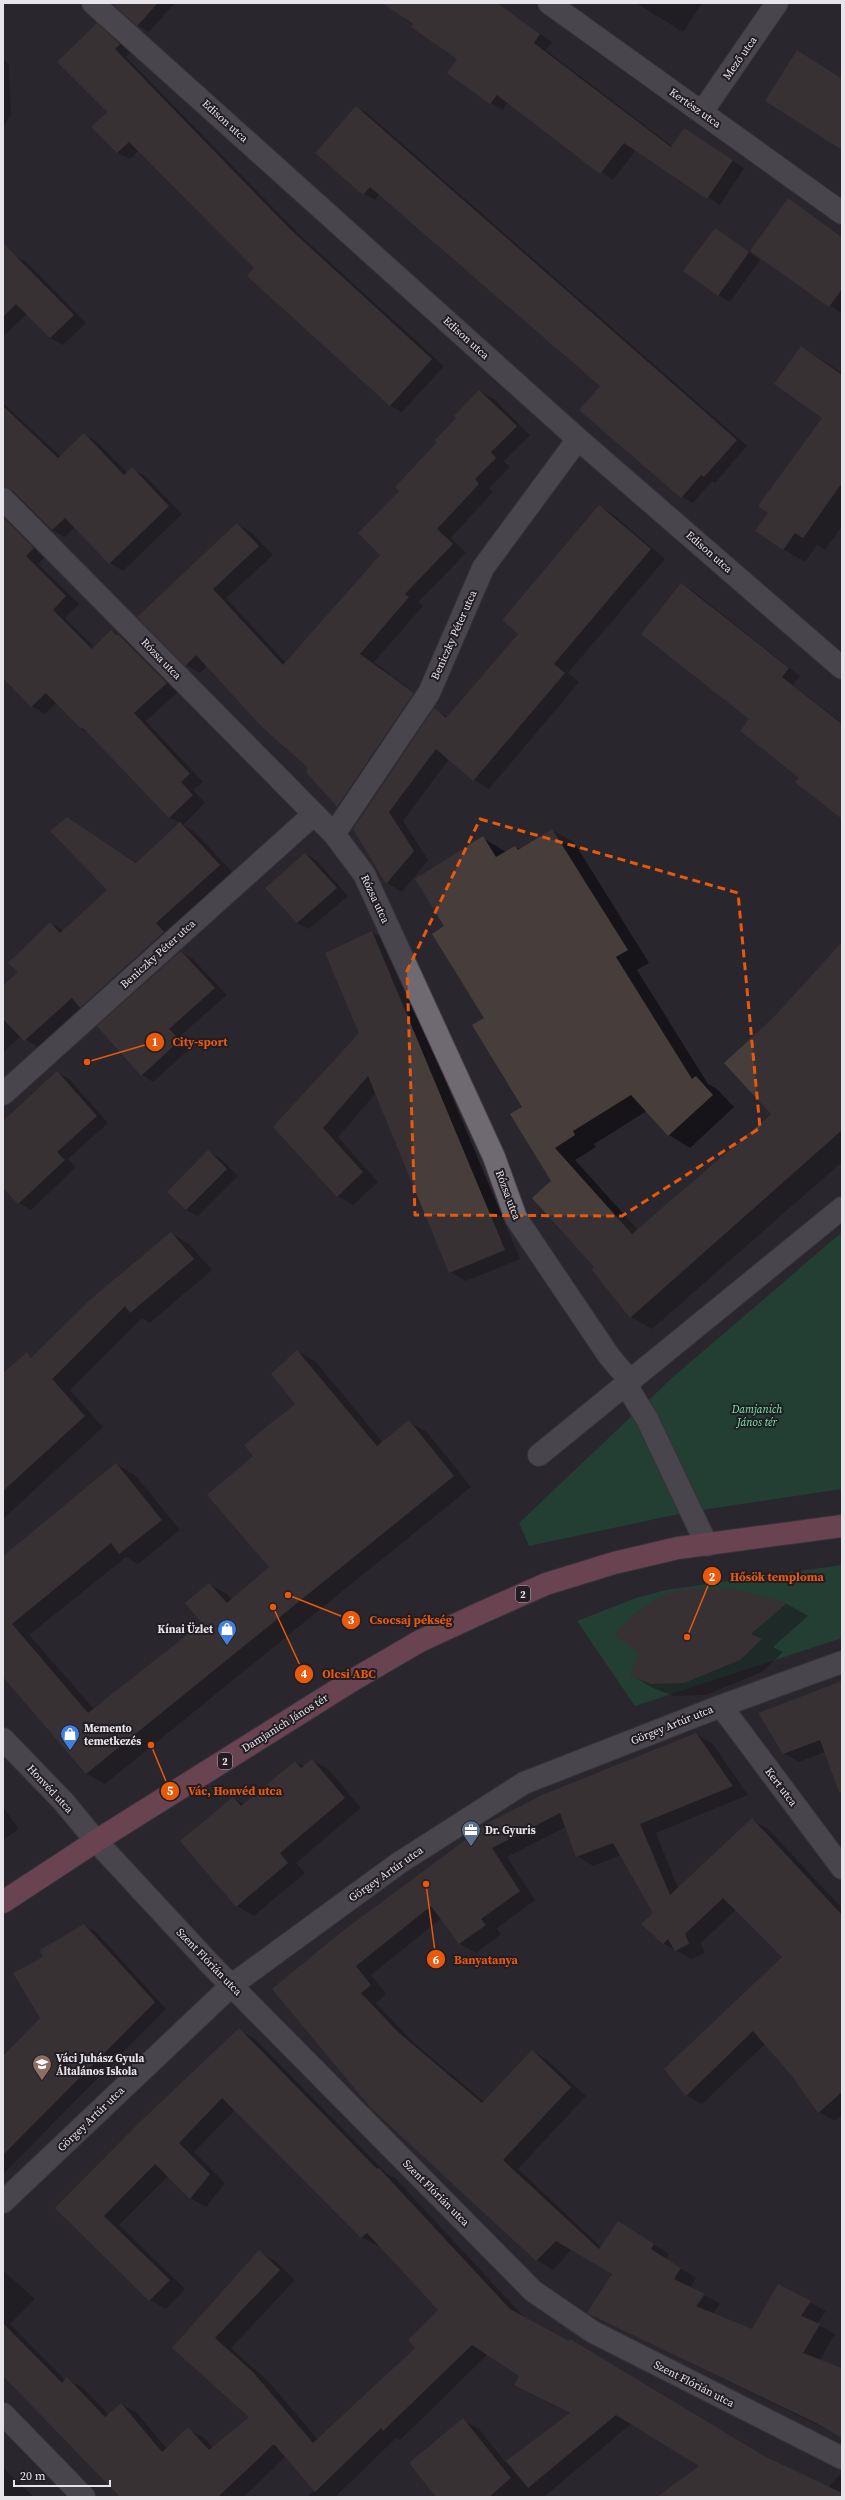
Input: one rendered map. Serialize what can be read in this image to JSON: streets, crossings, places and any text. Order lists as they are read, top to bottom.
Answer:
{
  "streets": {
    "main road": ["2", "Damjanich János tér"],
    "street": [
      "Mező utca",
      "Kertész utca",
      "Edison utca",
      "Beniczky Péter utca",
      "Rózsa utca",
      "Görgey Artúr utca",
      "Kert utca",
      "Honvéd utca",
      "Szent Flórián utca"
    ]
  },
  "crossings": [
    ["Mező utca", "Kertész utca"],
    ["Edison utca", "Beniczky Péter utca"],
    ["Beniczky Péter utca", "Rózsa utca"],
    ["2", "Damjanich János tér"],
    ["2", "Honvéd utca"],
    ["2", "Szent Flórián utca"],
    ["Damjanich János tér", "Honvéd utca"],
    ["Damjanich János tér", "Szent Flórián utca"],
    ["Görgey Artúr utca", "Kert utca"],
    ["Görgey Artúr utca", "Szent Flórián utca"],
    ["Honvéd utca", "Szent Flórián utca"]
  ],
  "parks": ["Damjanich János tér"],
  "places": {
    "other": [
      "City-sport",
      "Csocsaj pékség",
      "Olcsi ABC",
      "Hősök temploma",
      "Vác, Honvéd utca",
      "Banyatanya"
    ],
    "shop": ["Kínai Üzlet", "Memento temetkezés"],
    "office": ["Dr. Gyuris"],
    "school or university": ["Váci Juhász Gyula Általános Iskola"]
  },
  "scale_bar": "20 m"
}
